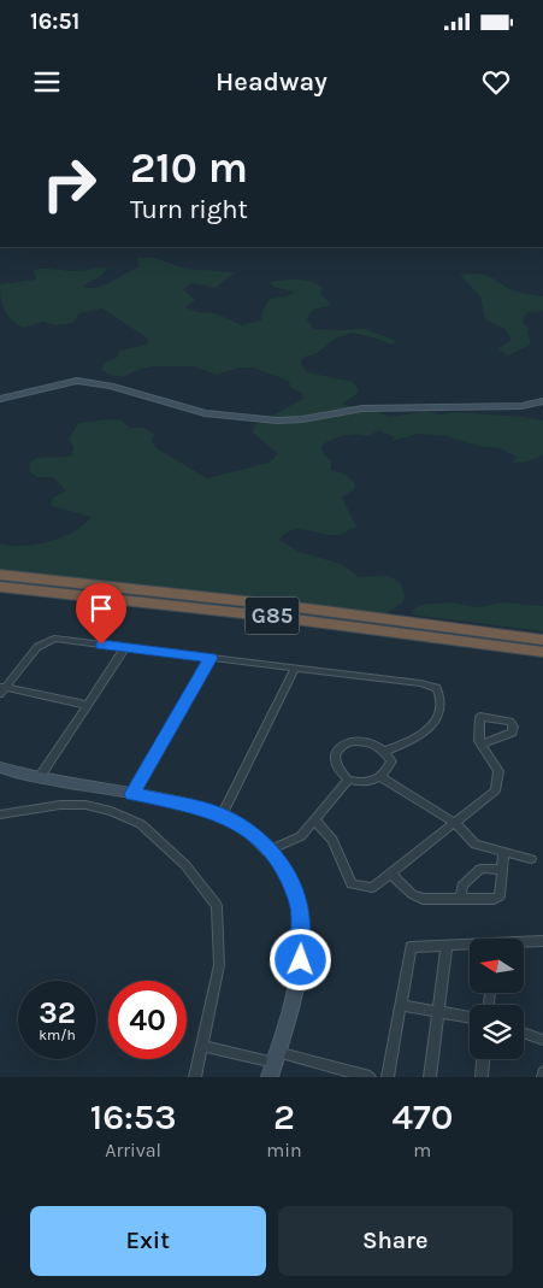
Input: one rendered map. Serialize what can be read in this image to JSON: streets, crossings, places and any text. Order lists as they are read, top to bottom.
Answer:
{
  "streets": {
    "highway": ["G85"]
  },
  "north": "left",
  "page": {
    "status": "16:51",
    "header": "Headway",
    "turn": ["210 m", "Turn right"],
    "speed": "32 km/h",
    "limit": "40",
    "eta": [
      "16:53",
      "Arrival",
      "2",
      "min",
      "470",
      "m"
    ],
    "buttons": ["Exit", "Share"]
  }
}
